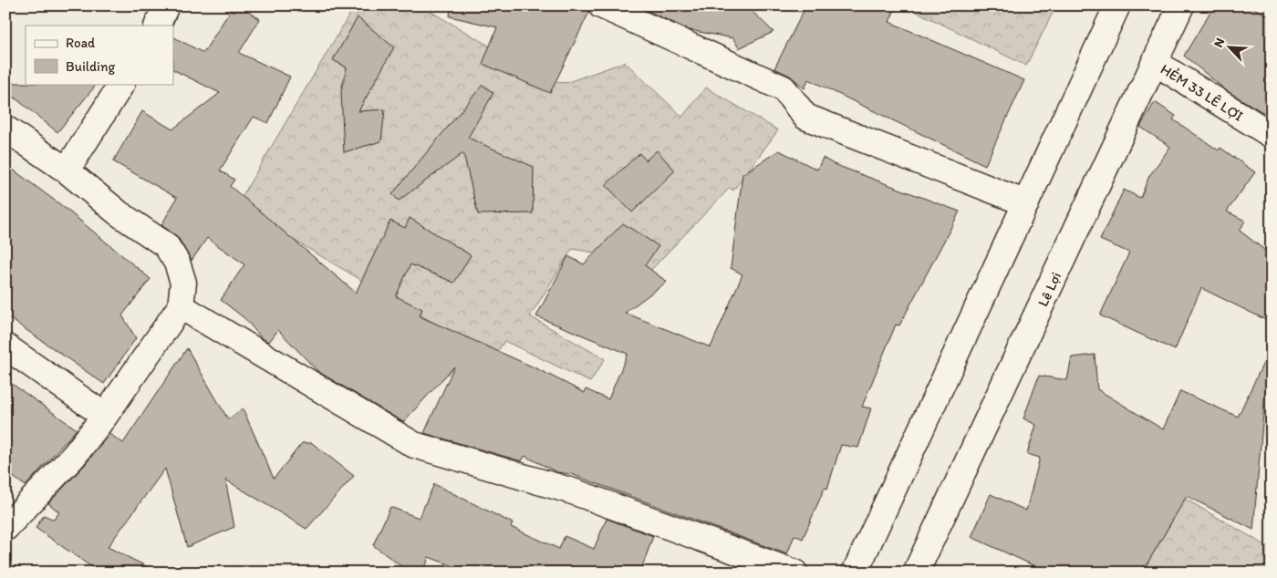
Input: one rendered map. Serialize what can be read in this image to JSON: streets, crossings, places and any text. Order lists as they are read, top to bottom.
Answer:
{
  "streets": {
    "street": ["HẺM 33 LÊ LỢI", "Lê Lợi"]
  },
  "crossings": [
    ["HẺM 33 LÊ LỢI", "Lê Lợi"]
  ],
  "legend": ["Road", "Building"],
  "north": "top left"
}
